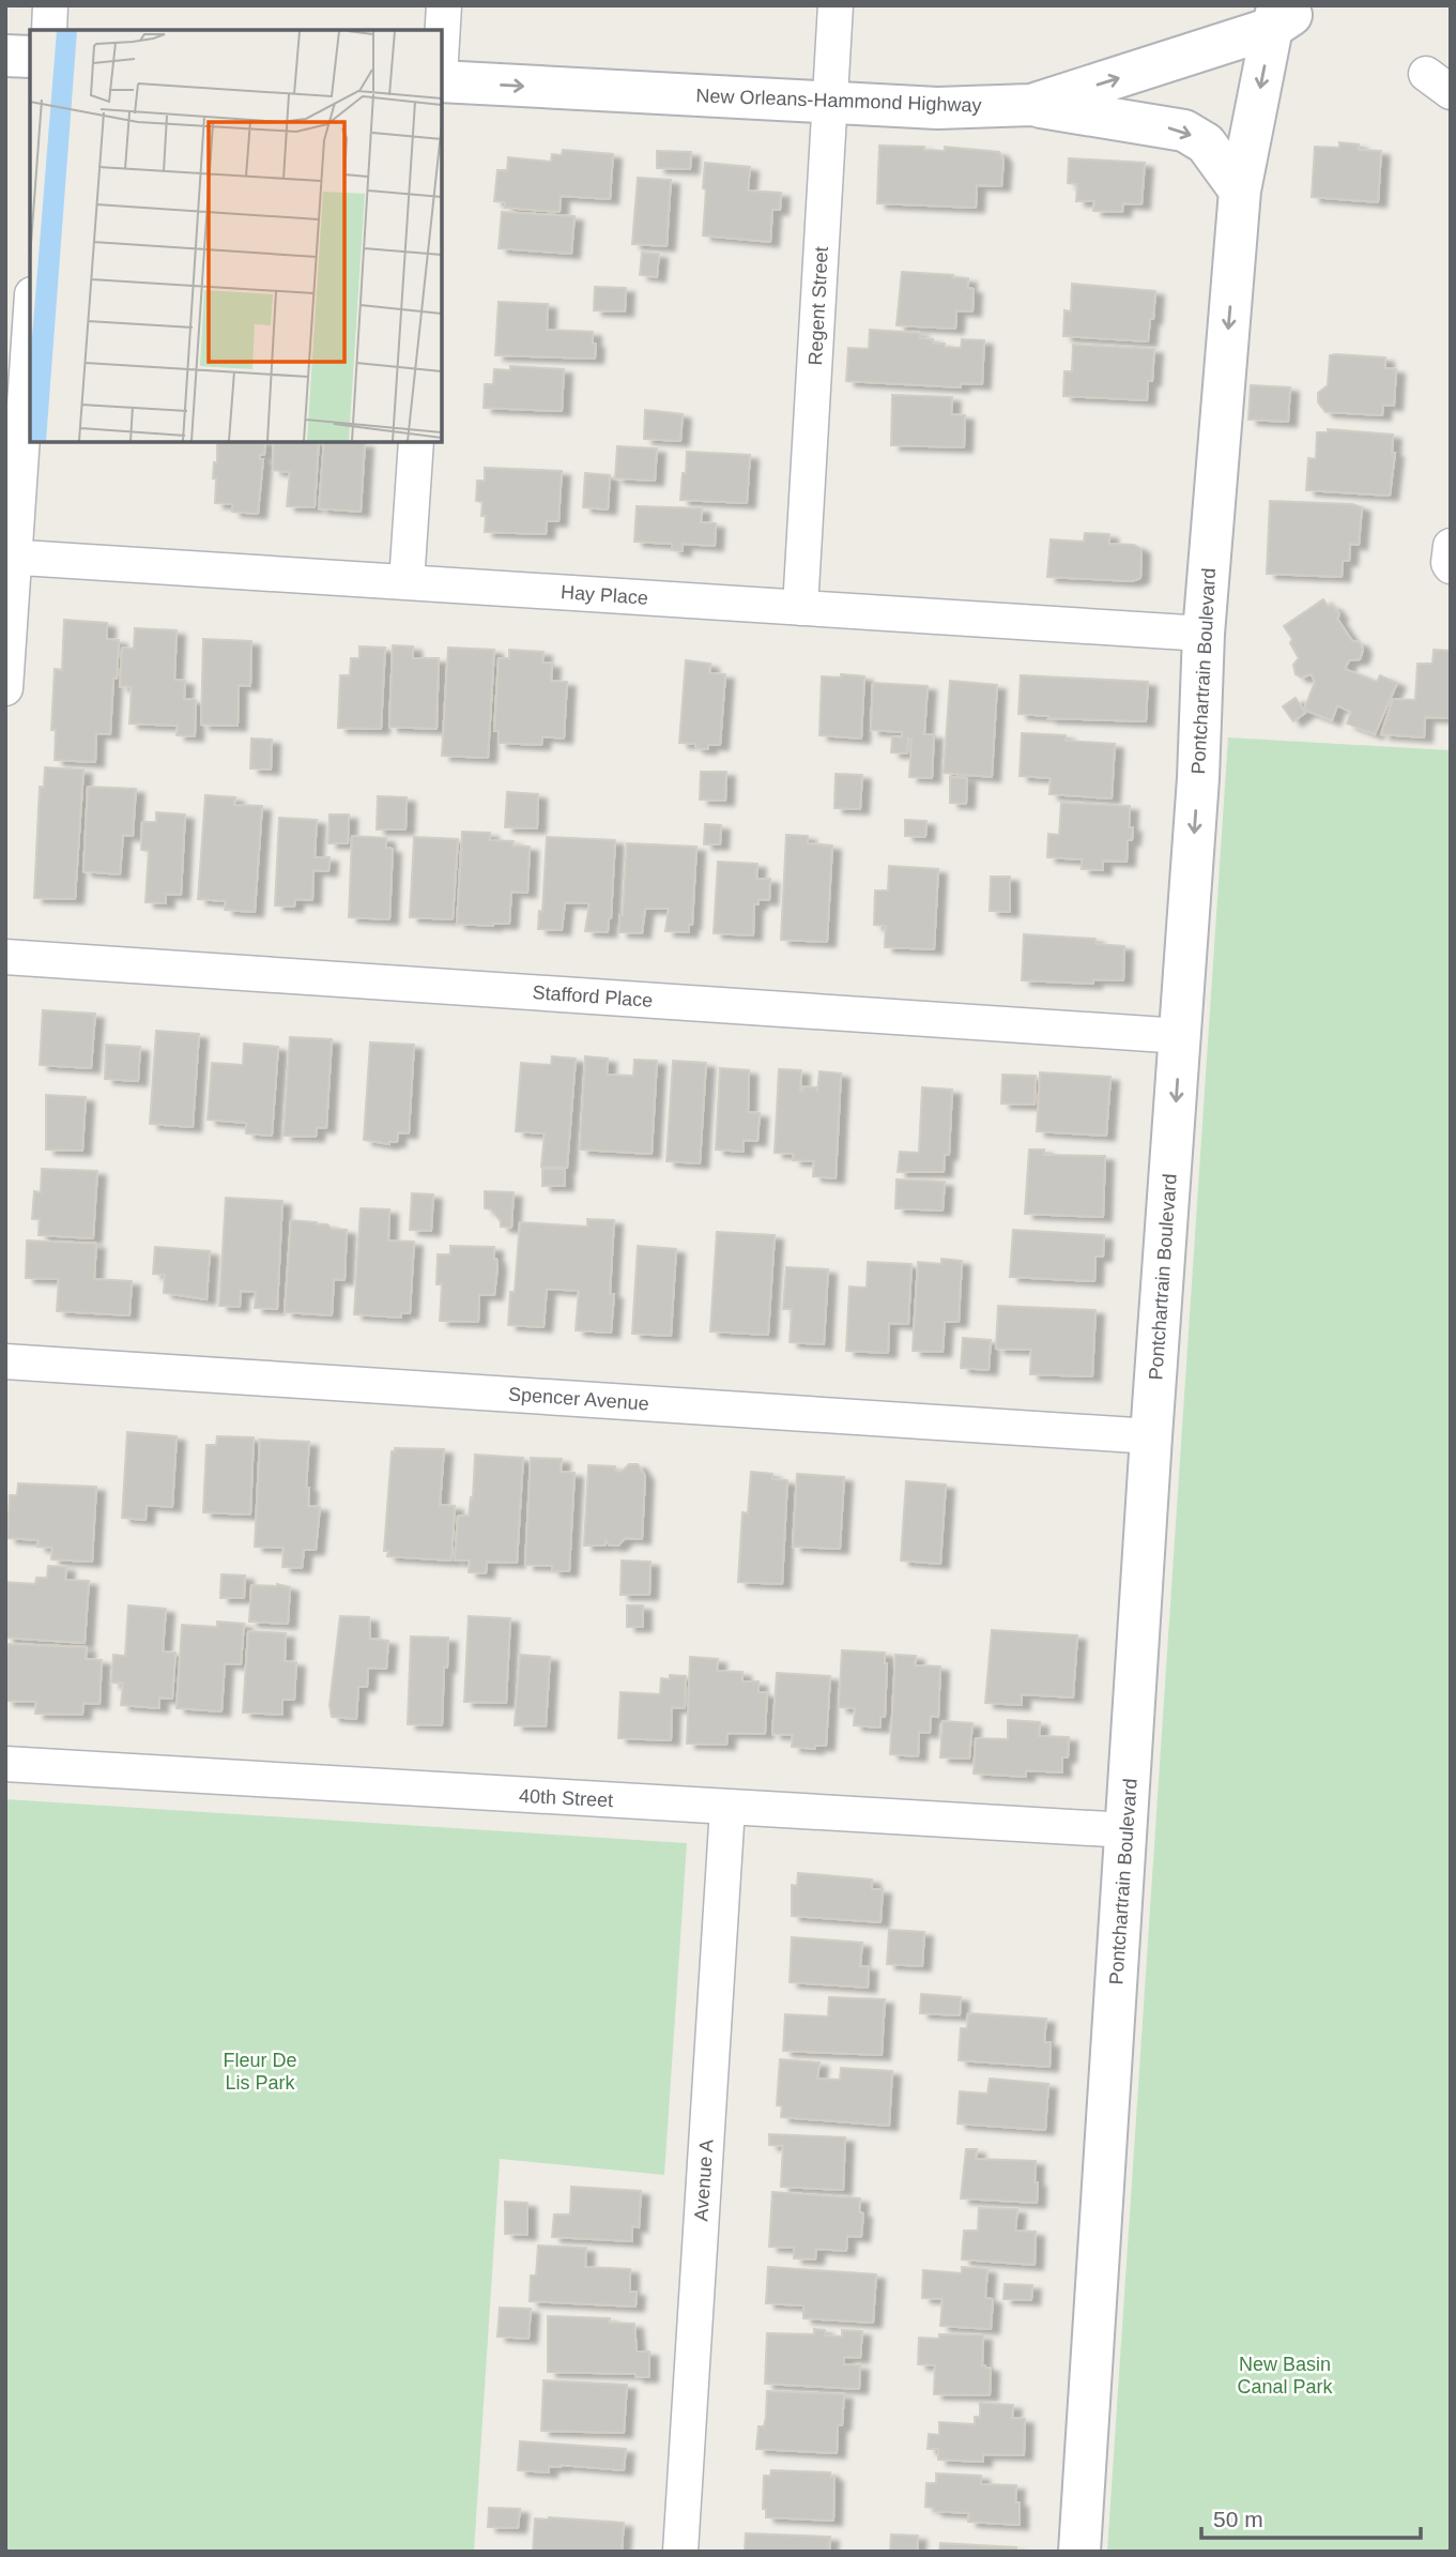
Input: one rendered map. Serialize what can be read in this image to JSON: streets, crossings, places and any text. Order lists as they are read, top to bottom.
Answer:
{
  "streets": {
    "main road": ["New Orleans-Hammond Highway", "Pontchartrain Boulevard"],
    "street": [
      "Regent Street",
      "Hay Place",
      "Stafford Place",
      "Spencer Avenue",
      "40th Street",
      "Avenue A"
    ]
  },
  "crossings": [
    ["New Orleans-Hammond Highway", "Regent Street"],
    ["New Orleans-Hammond Highway", "Pontchartrain Boulevard"],
    ["Regent Street", "Hay Place"],
    ["Hay Place", "Pontchartrain Boulevard"],
    ["Pontchartrain Boulevard", "Stafford Place"],
    ["Pontchartrain Boulevard", "Spencer Avenue"],
    ["Pontchartrain Boulevard", "40th Street"],
    ["40th Street", "Avenue A"]
  ],
  "one_way": ["New Orleans-Hammond Highway", "Pontchartrain Boulevard"],
  "parks": ["Fleur De Lis Park", "New Basin Canal Park"],
  "scale_bar": "50 m"
}
